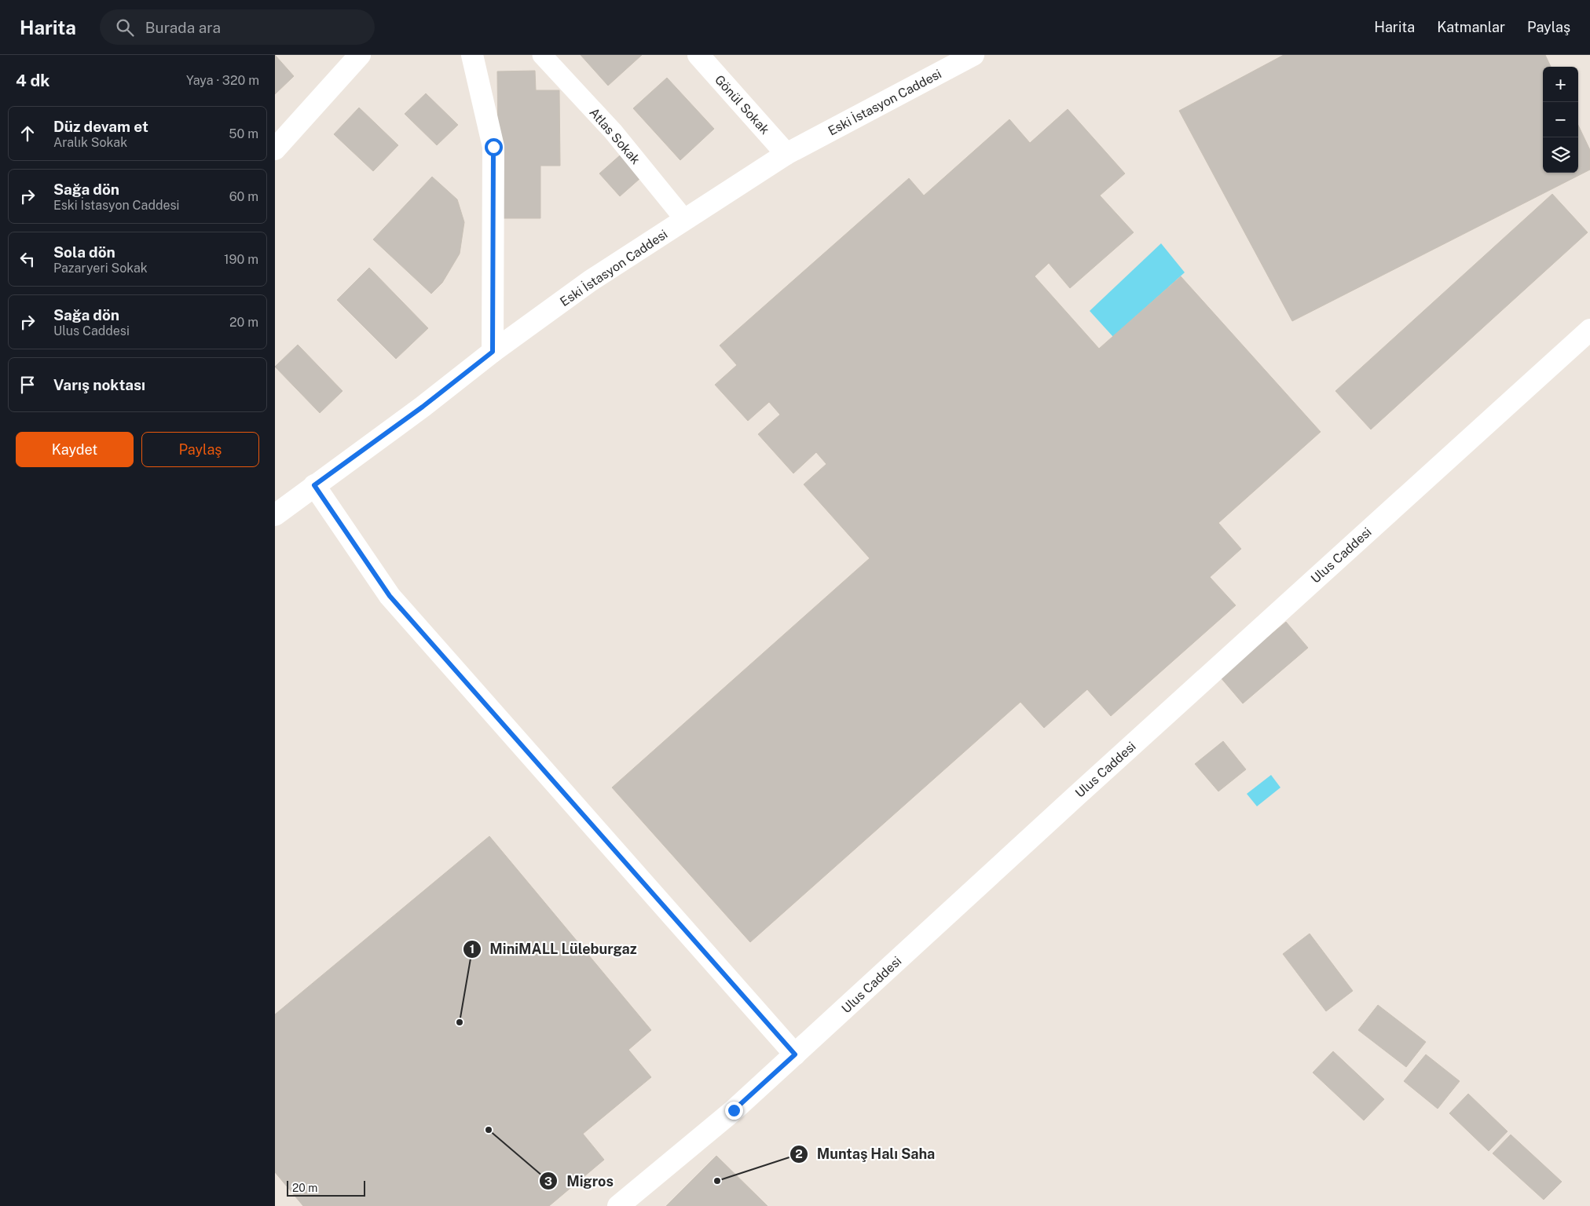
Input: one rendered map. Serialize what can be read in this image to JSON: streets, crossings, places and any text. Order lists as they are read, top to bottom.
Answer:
{
  "streets": {
    "street": [
      "Eski İstasyon Caddesi",
      "Gönül Sokak",
      "Atlas Sokak",
      "Ulus Caddesi"
    ]
  },
  "crossings": [
    ["Eski İstasyon Caddesi", "Gönül Sokak"],
    ["Eski İstasyon Caddesi", "Atlas Sokak"]
  ],
  "places": ["MiniMALL Lüleburgaz", "Migros", "Muntaş Halı Saha"],
  "scale_bar": "20 m",
  "page": {
    "header": "Harita",
    "search": "Burada ara",
    "nav": ["Harita", "Katmanlar", "Paylaş"],
    "heading": ["4 dk", "Yaya · 320 m"],
    "map_buttons": ["+", "−"],
    "list": [
      ["Düz devam et", "Aralık Sokak", "50 m"],
      ["Sağa dön", "Eski İstasyon Caddesi", "60 m"],
      ["Sola dön", "Pazaryeri Sokak", "190 m"],
      ["Sağa dön", "Ulus Caddesi", "20 m"],
      "Varış noktası"
    ],
    "buttons": ["Kaydet", "Paylaş"],
    "scale": "20 m"
  }
}
